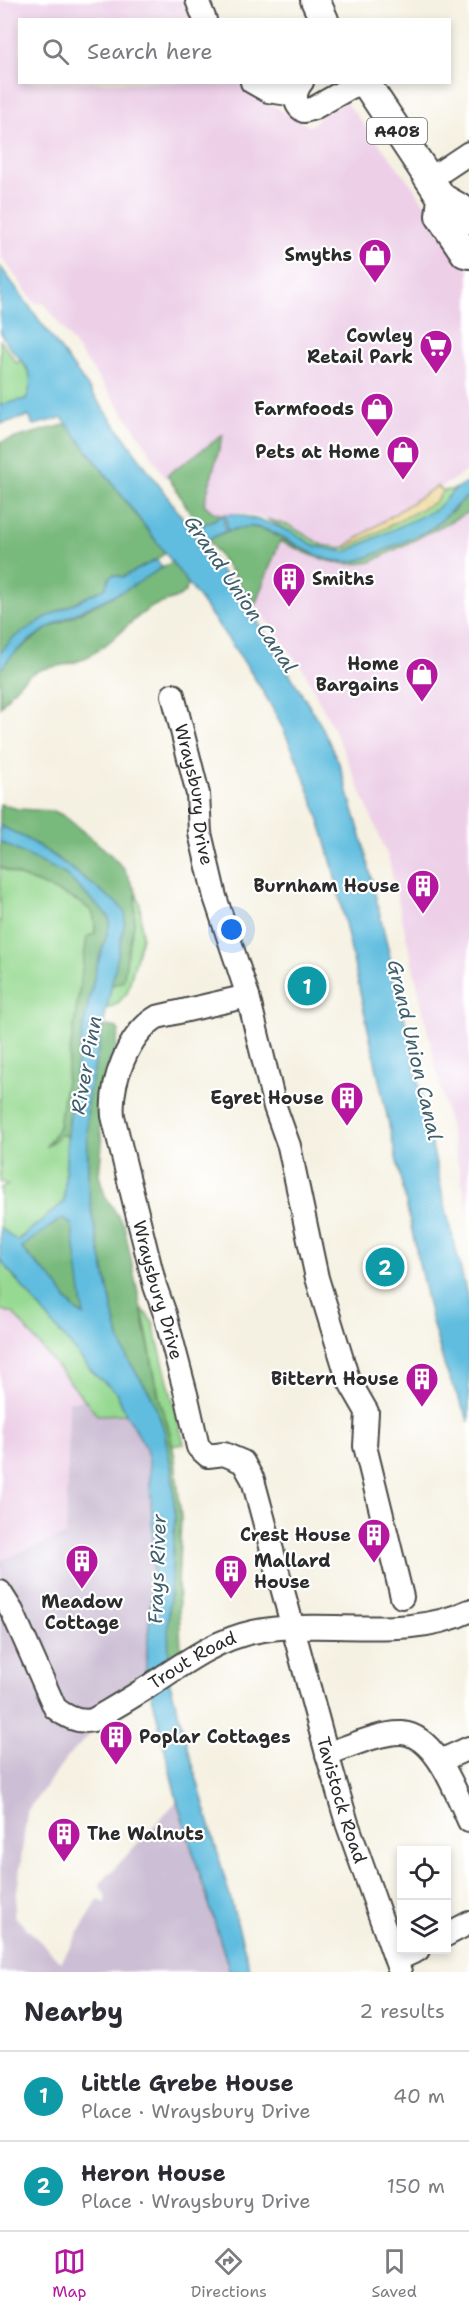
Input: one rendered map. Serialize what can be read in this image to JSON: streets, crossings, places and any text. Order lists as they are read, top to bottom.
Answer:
{
  "streets": {
    "main road": ["A408"],
    "street": ["Wraysbury Drive", "Trout Road", "Tavistock Road"]
  },
  "crossings": [
    ["Wraysbury Drive", "Trout Road"],
    ["Wraysbury Drive", "Tavistock Road"],
    ["Trout Road", "Tavistock Road"]
  ],
  "water": ["Grand Union Canal", "River Pinn", "Frays River"],
  "places": {
    "shop": [
      "Smyths",
      "Farmfoods",
      "Pets at Home",
      "Home Bargains"
    ],
    "supermarket": ["Cowley Retail Park"],
    "building": [
      "Smiths",
      "Burnham House",
      "Egret House",
      "Bittern House",
      "Crest House",
      "Meadow Cottage",
      "Mallard House",
      "Poplar Cottages",
      "The Walnuts"
    ]
  },
  "page": {
    "search": "Search here",
    "pins": ["1", "2"],
    "heading": ["Nearby", "2 results"],
    "list": [
      {
        "mark": "1",
        "name": "Little Grebe House",
        "note": "Place · Wraysbury Drive",
        "value": "40 m"
      },
      {
        "mark": "2",
        "name": "Heron House",
        "note": "Place · Wraysbury Drive",
        "value": "150 m"
      }
    ],
    "nav": ["Map", "Directions", "Saved"]
  }
}
